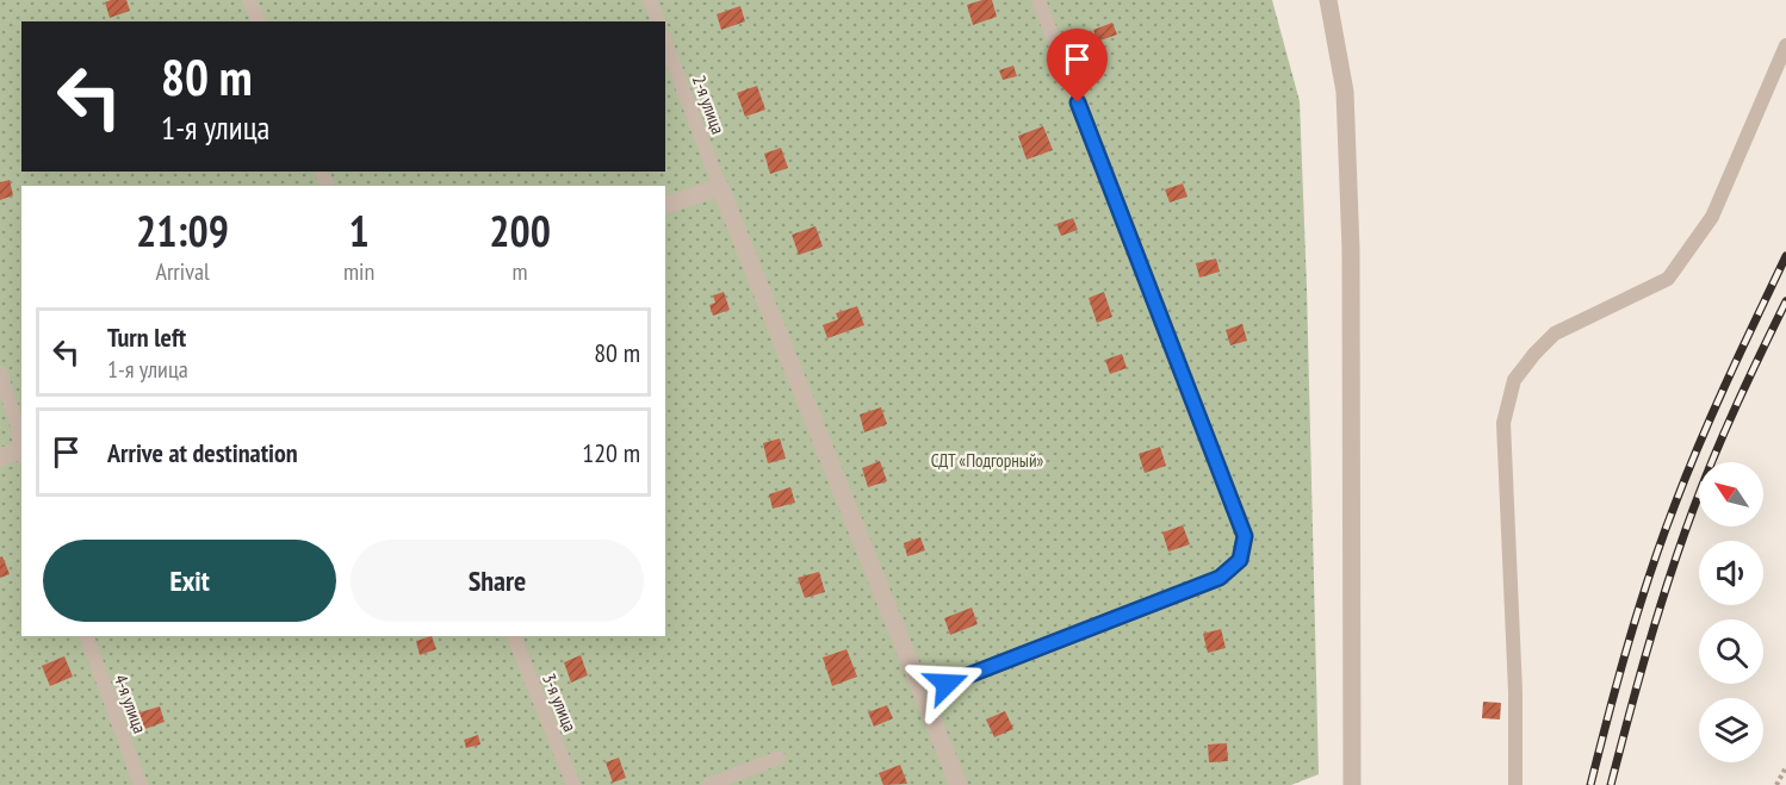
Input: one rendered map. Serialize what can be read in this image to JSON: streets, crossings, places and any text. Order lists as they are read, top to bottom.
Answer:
{
  "streets": {
    "lane": ["2-я улица", "3-я улица", "4-я улица"]
  },
  "parks": ["СДТ «Подгорный»"],
  "north": "top left",
  "page": {
    "turn": ["80 m", "1-я улица"],
    "eta": [
      "21:09",
      "Arrival",
      "1",
      "min",
      "200",
      "m"
    ],
    "list": [
      {
        "name": "Turn left",
        "note": "1-я улица",
        "value": "80 m"
      },
      {
        "name": "Arrive at destination",
        "value": "120 m"
      }
    ],
    "buttons": ["Exit", "Share"]
  }
}
